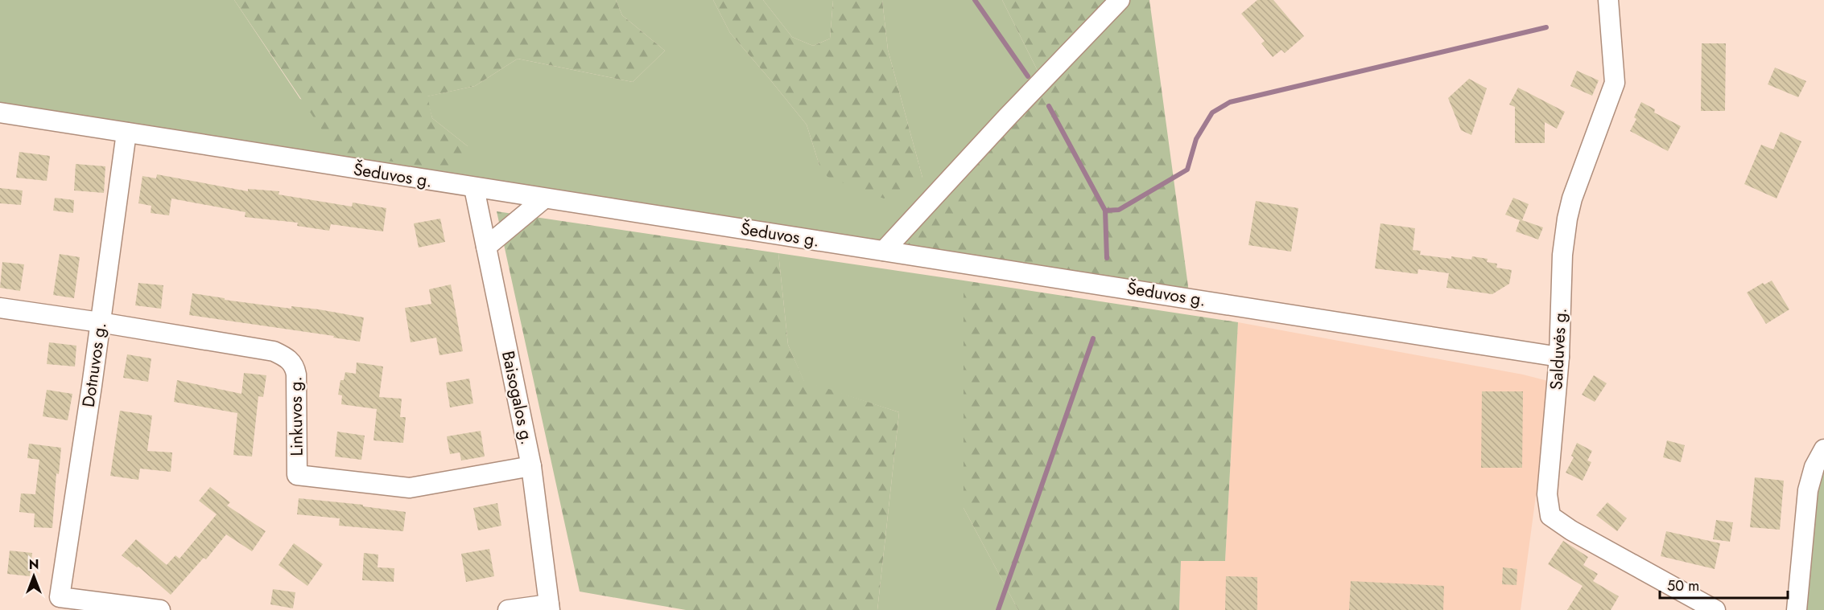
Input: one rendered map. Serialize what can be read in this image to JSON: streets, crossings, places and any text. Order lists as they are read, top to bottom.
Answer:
{
  "streets": {
    "street": [
      "Šeduvos g.",
      "Salduvės g.",
      "Dotnuvos g.",
      "Baisogalos g.",
      "Linkuvos g."
    ]
  },
  "crossings": [
    ["Šeduvos g.", "Salduvės g."],
    ["Šeduvos g.", "Dotnuvos g."],
    ["Šeduvos g.", "Baisogalos g."],
    ["Dotnuvos g.", "Linkuvos g."],
    ["Baisogalos g.", "Linkuvos g."]
  ],
  "scale_bar": "50 m",
  "north": "top"
}
